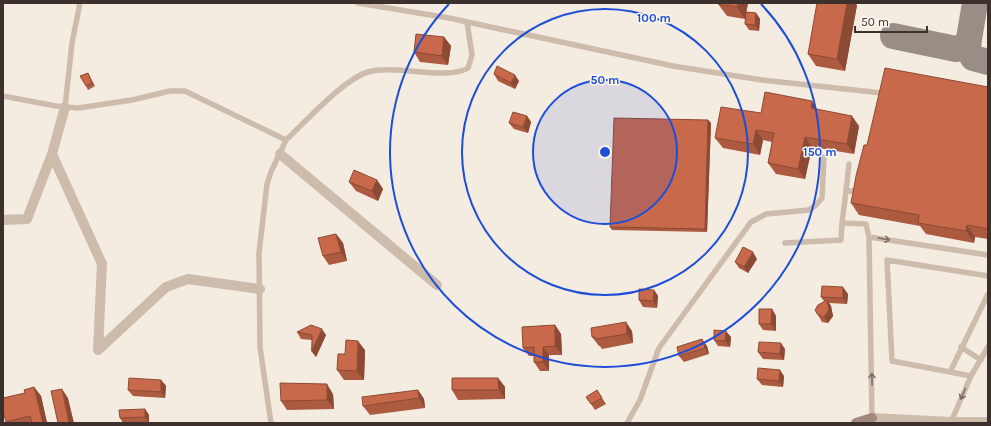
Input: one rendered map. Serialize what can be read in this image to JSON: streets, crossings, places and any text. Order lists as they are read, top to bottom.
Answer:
{
  "scale_bar": "50 m",
  "rings": ["100 m", "50 m", "150 m"]
}
